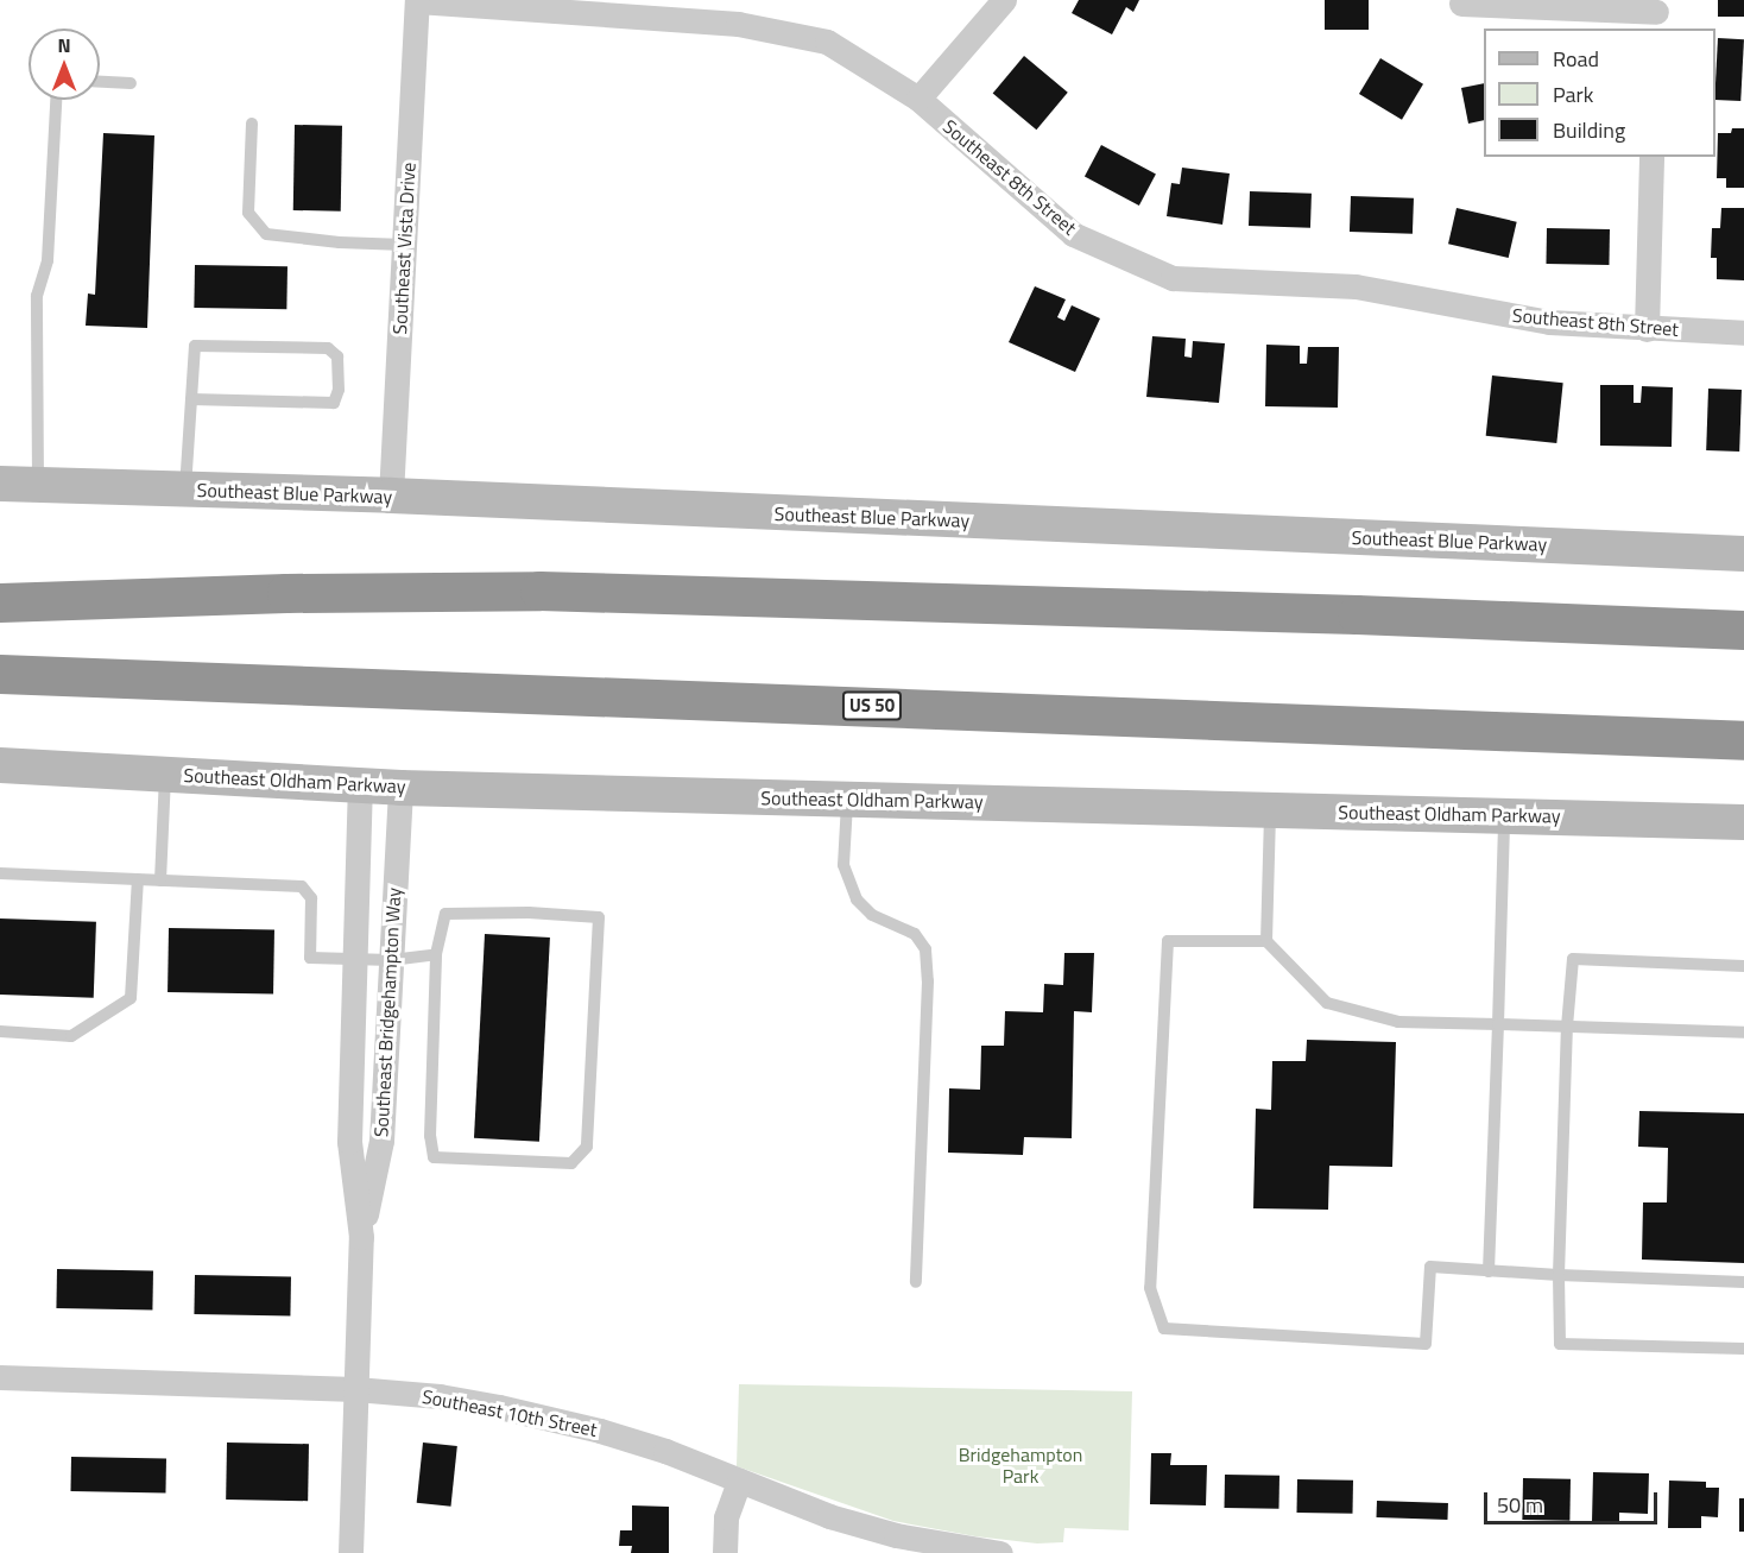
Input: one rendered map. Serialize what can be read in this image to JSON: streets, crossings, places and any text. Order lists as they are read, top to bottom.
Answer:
{
  "streets": {
    "highway": ["US 50"],
    "street": [
      "Southeast 8th Street",
      "Southeast Vista Drive",
      "Southeast Blue Parkway",
      "Southeast Oldham Parkway",
      "Southeast Bridgehampton Way",
      "Southeast 10th Street"
    ]
  },
  "crossings": [
    ["Southeast 8th Street", "Southeast Vista Drive"],
    ["Southeast Vista Drive", "Southeast Blue Parkway"],
    ["Southeast Oldham Parkway", "Southeast Bridgehampton Way"],
    ["Southeast Bridgehampton Way", "Southeast 10th Street"]
  ],
  "parks": ["Bridgehampton Park"],
  "legend": ["Road", "Park", "Building"],
  "scale_bar": "50 m",
  "north": "top"
}
